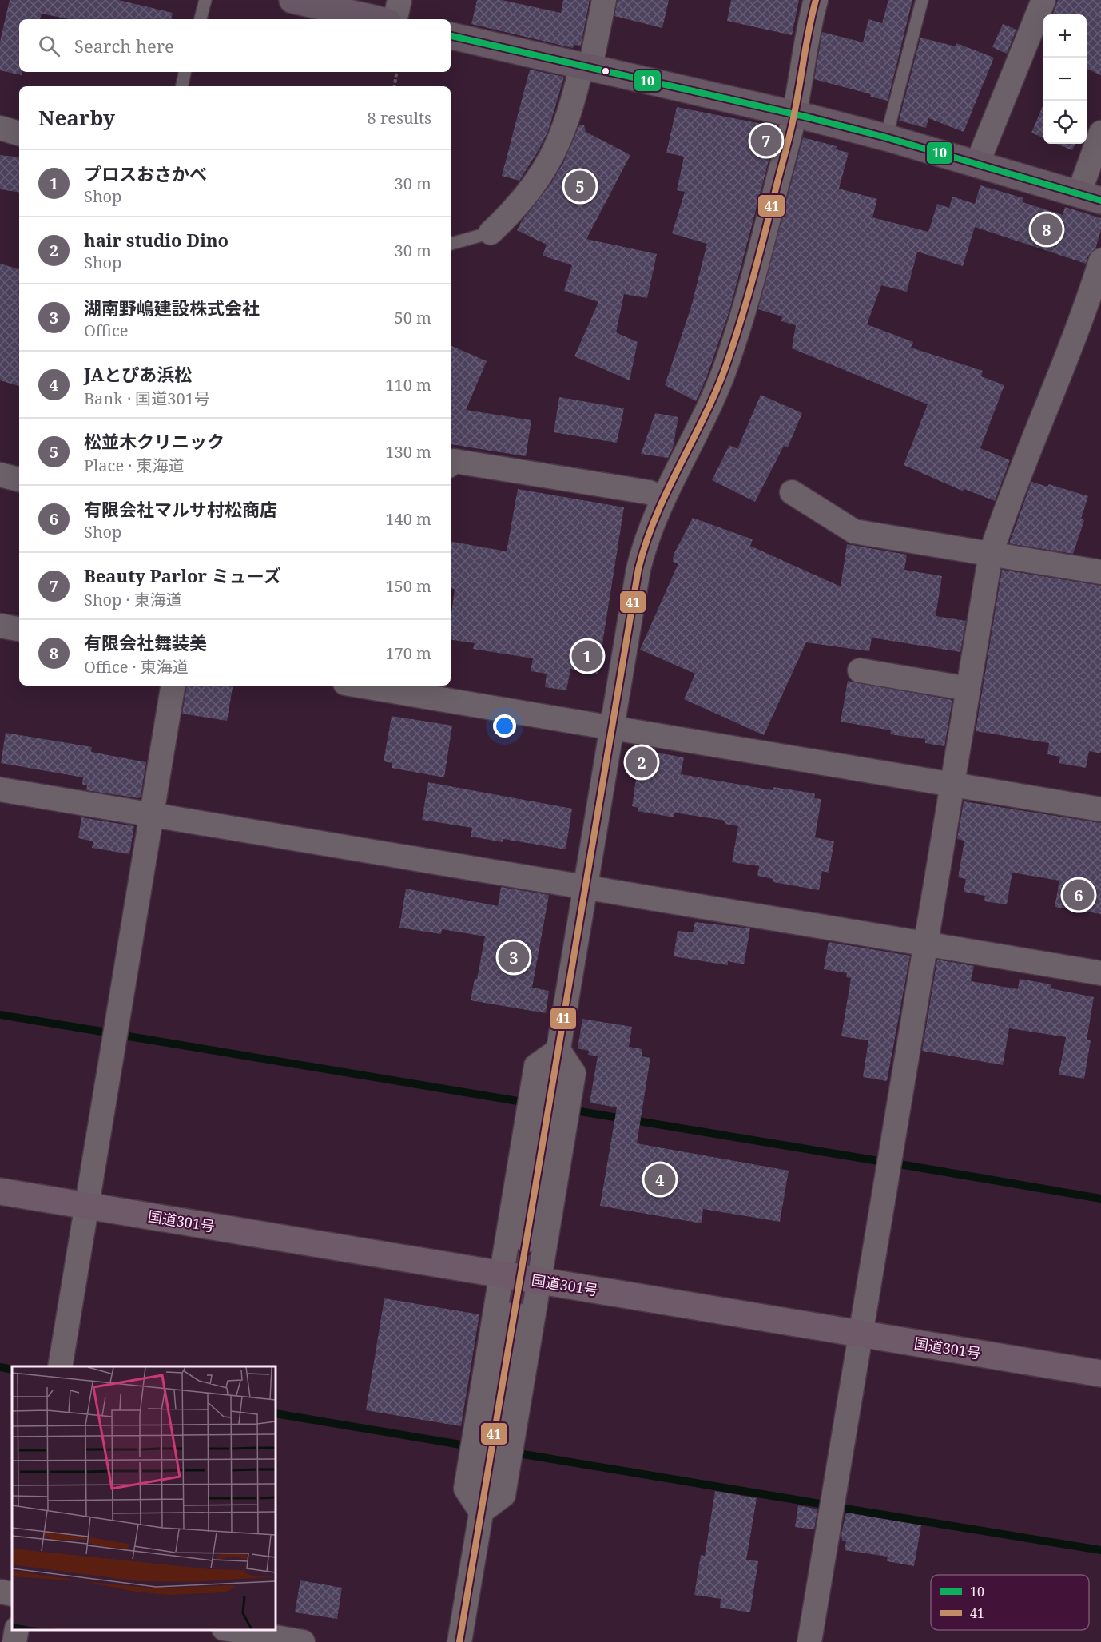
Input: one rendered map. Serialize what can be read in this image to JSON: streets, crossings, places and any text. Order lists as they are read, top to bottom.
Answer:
{
  "streets": {
    "highway": ["国道301号"]
  },
  "lines": ["transit line 41", "transit line 10"],
  "legend": ["10", "41"],
  "page": {
    "map_buttons": ["+", "−"],
    "search": "Search here",
    "heading": ["Nearby", "8 results"],
    "pins": [
      "7",
      "5",
      "8",
      "1",
      "2",
      "6",
      "3",
      "4"
    ],
    "list": [
      {
        "mark": "1",
        "name": "プロスおさかべ",
        "note": "Shop",
        "value": "30 m"
      },
      {
        "mark": "2",
        "name": "hair studio Dino",
        "note": "Shop",
        "value": "30 m"
      },
      {
        "mark": "3",
        "name": "湖南野嶋建設株式会社",
        "note": "Office",
        "value": "50 m"
      },
      {
        "mark": "4",
        "name": "JAとぴあ浜松",
        "note": "Bank · 国道301号",
        "value": "110 m"
      },
      {
        "mark": "5",
        "name": "松並木クリニック",
        "note": "Place · 東海道",
        "value": "130 m"
      },
      {
        "mark": "6",
        "name": "有限会社マルサ村松商店",
        "note": "Shop",
        "value": "140 m"
      },
      {
        "mark": "7",
        "name": "Beauty Parlor ミューズ",
        "note": "Shop · 東海道",
        "value": "150 m"
      },
      {
        "mark": "8",
        "name": "有限会社舞装美",
        "note": "Office · 東海道",
        "value": "170 m"
      }
    ]
  }
}
